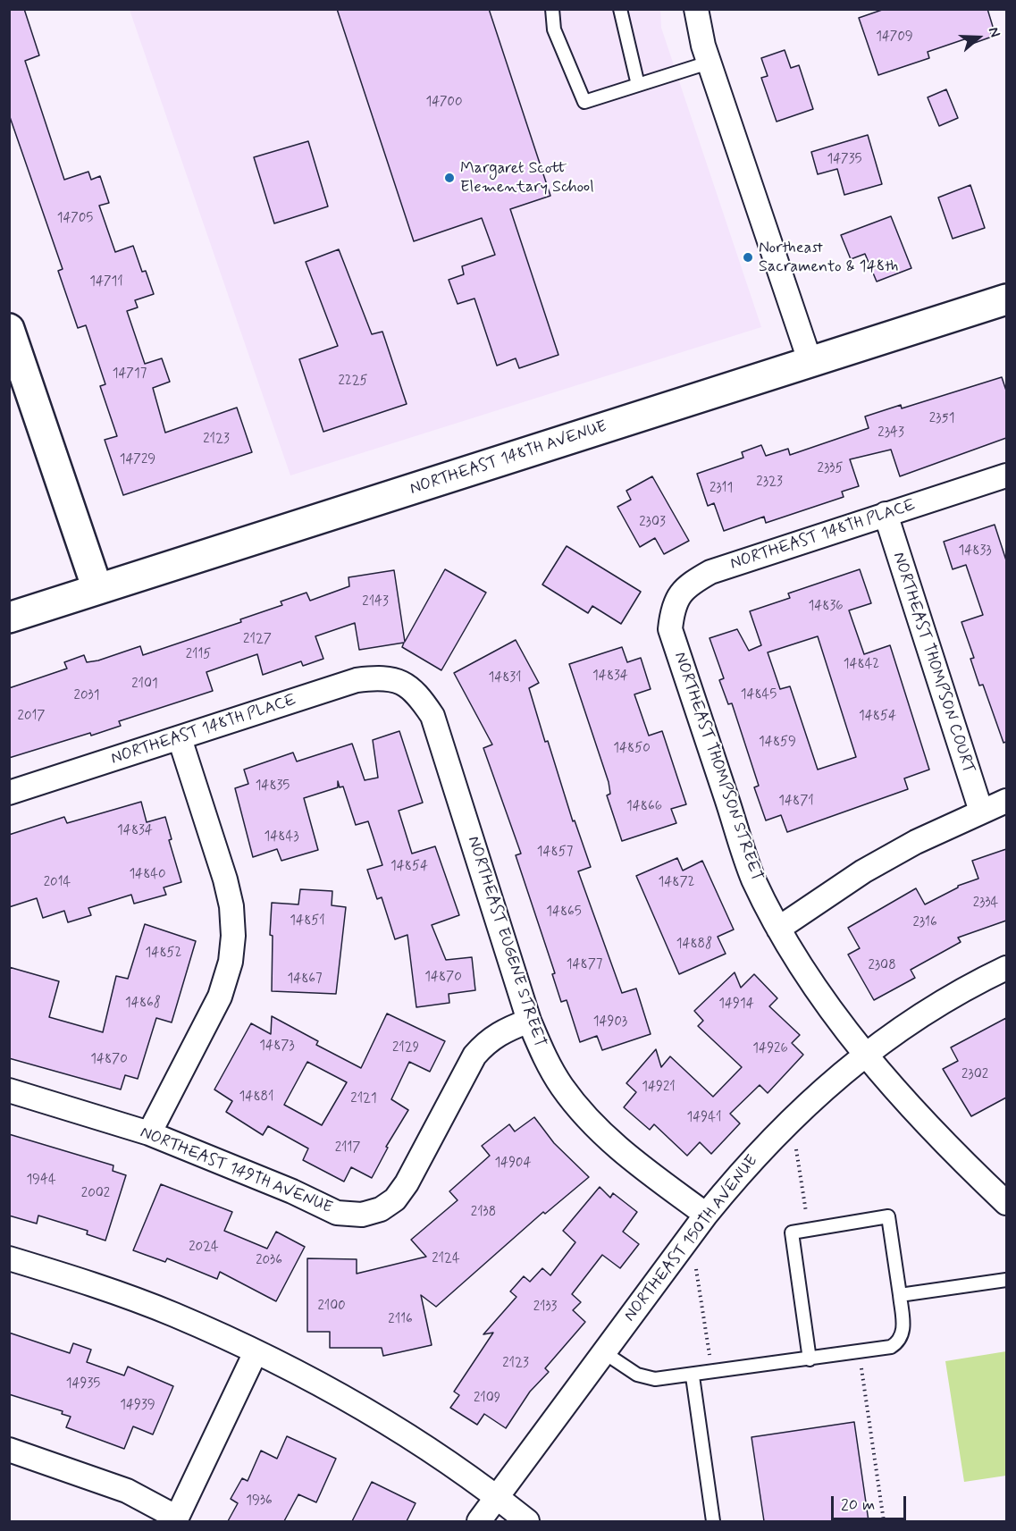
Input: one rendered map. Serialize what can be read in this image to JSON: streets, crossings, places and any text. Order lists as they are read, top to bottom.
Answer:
{
  "streets": {
    "main road": ["NORTHEAST 148TH AVENUE"],
    "street": [
      "NORTHEAST 148TH PLACE",
      "NORTHEAST THOMPSON COURT",
      "NORTHEAST THOMPSON STREET",
      "NORTHEAST EUGENE STREET",
      "NORTHEAST 149TH AVENUE",
      "NORTHEAST 150TH AVENUE"
    ]
  },
  "crossings": [
    ["NORTHEAST 148TH PLACE", "NORTHEAST THOMPSON COURT"],
    ["NORTHEAST 148TH PLACE", "NORTHEAST THOMPSON STREET"],
    ["NORTHEAST 148TH PLACE", "NORTHEAST EUGENE STREET"],
    ["NORTHEAST THOMPSON STREET", "NORTHEAST 150TH AVENUE"],
    ["NORTHEAST EUGENE STREET", "NORTHEAST 149TH AVENUE"],
    ["NORTHEAST EUGENE STREET", "NORTHEAST 150TH AVENUE"]
  ],
  "places": ["Margaret Scott Elementary School", "Northeast Sacramento & 148th"],
  "house_numbers": [
    "14709",
    "14700",
    "14735",
    "14705",
    "14711",
    "14717",
    "2225",
    "2351",
    "2343",
    "2123",
    "14729",
    "2335",
    "2323",
    "2311",
    "2303",
    "14833",
    "2143",
    "14836",
    "2127",
    "2115",
    "14842",
    "14834",
    "14831",
    "2101",
    "14845",
    "2031",
    "2017",
    "14854",
    "14859",
    "14850",
    "14835",
    "14871",
    "14866",
    "14834",
    "14843",
    "14857",
    "14854",
    "14840",
    "2014",
    "14872",
    "2334",
    "14865",
    "14851",
    "2316",
    "14888",
    "14852",
    "14877",
    "2308",
    "14870",
    "14867",
    "14868",
    "14914",
    "14903",
    "14873",
    "2129",
    "14926",
    "14870",
    "2302",
    "14921",
    "14881",
    "2121",
    "14941",
    "2117",
    "14904",
    "1944",
    "2002",
    "2138",
    "2024",
    "2124",
    "2036",
    "2100",
    "2133",
    "2116",
    "2123",
    "14935",
    "2109",
    "14939",
    "1936"
  ],
  "scale_bar": "20 m",
  "north": "right"
}
